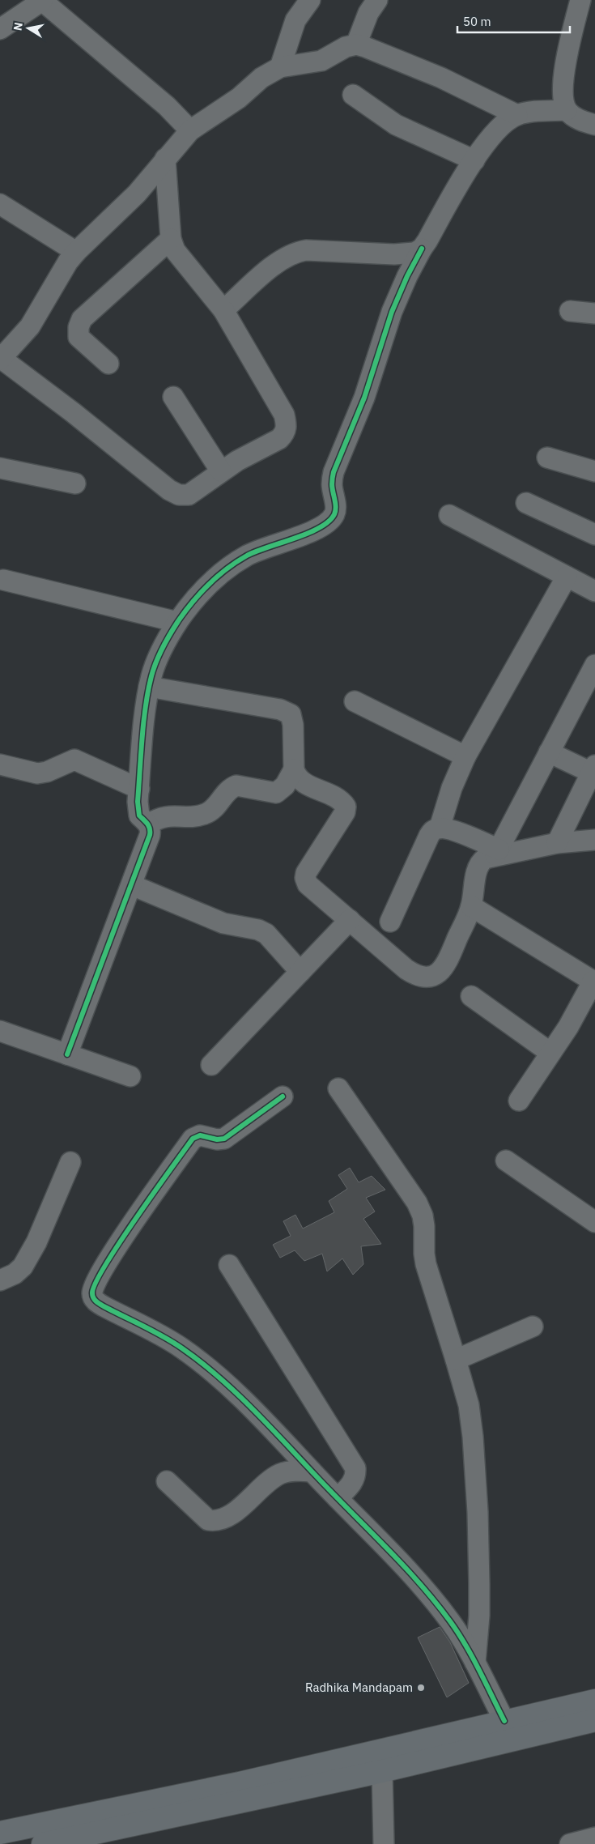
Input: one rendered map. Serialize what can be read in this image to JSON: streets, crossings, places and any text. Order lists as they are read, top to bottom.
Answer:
{
  "places": ["Radhika Mandapam"],
  "scale_bar": "50 m",
  "north": "left"
}
